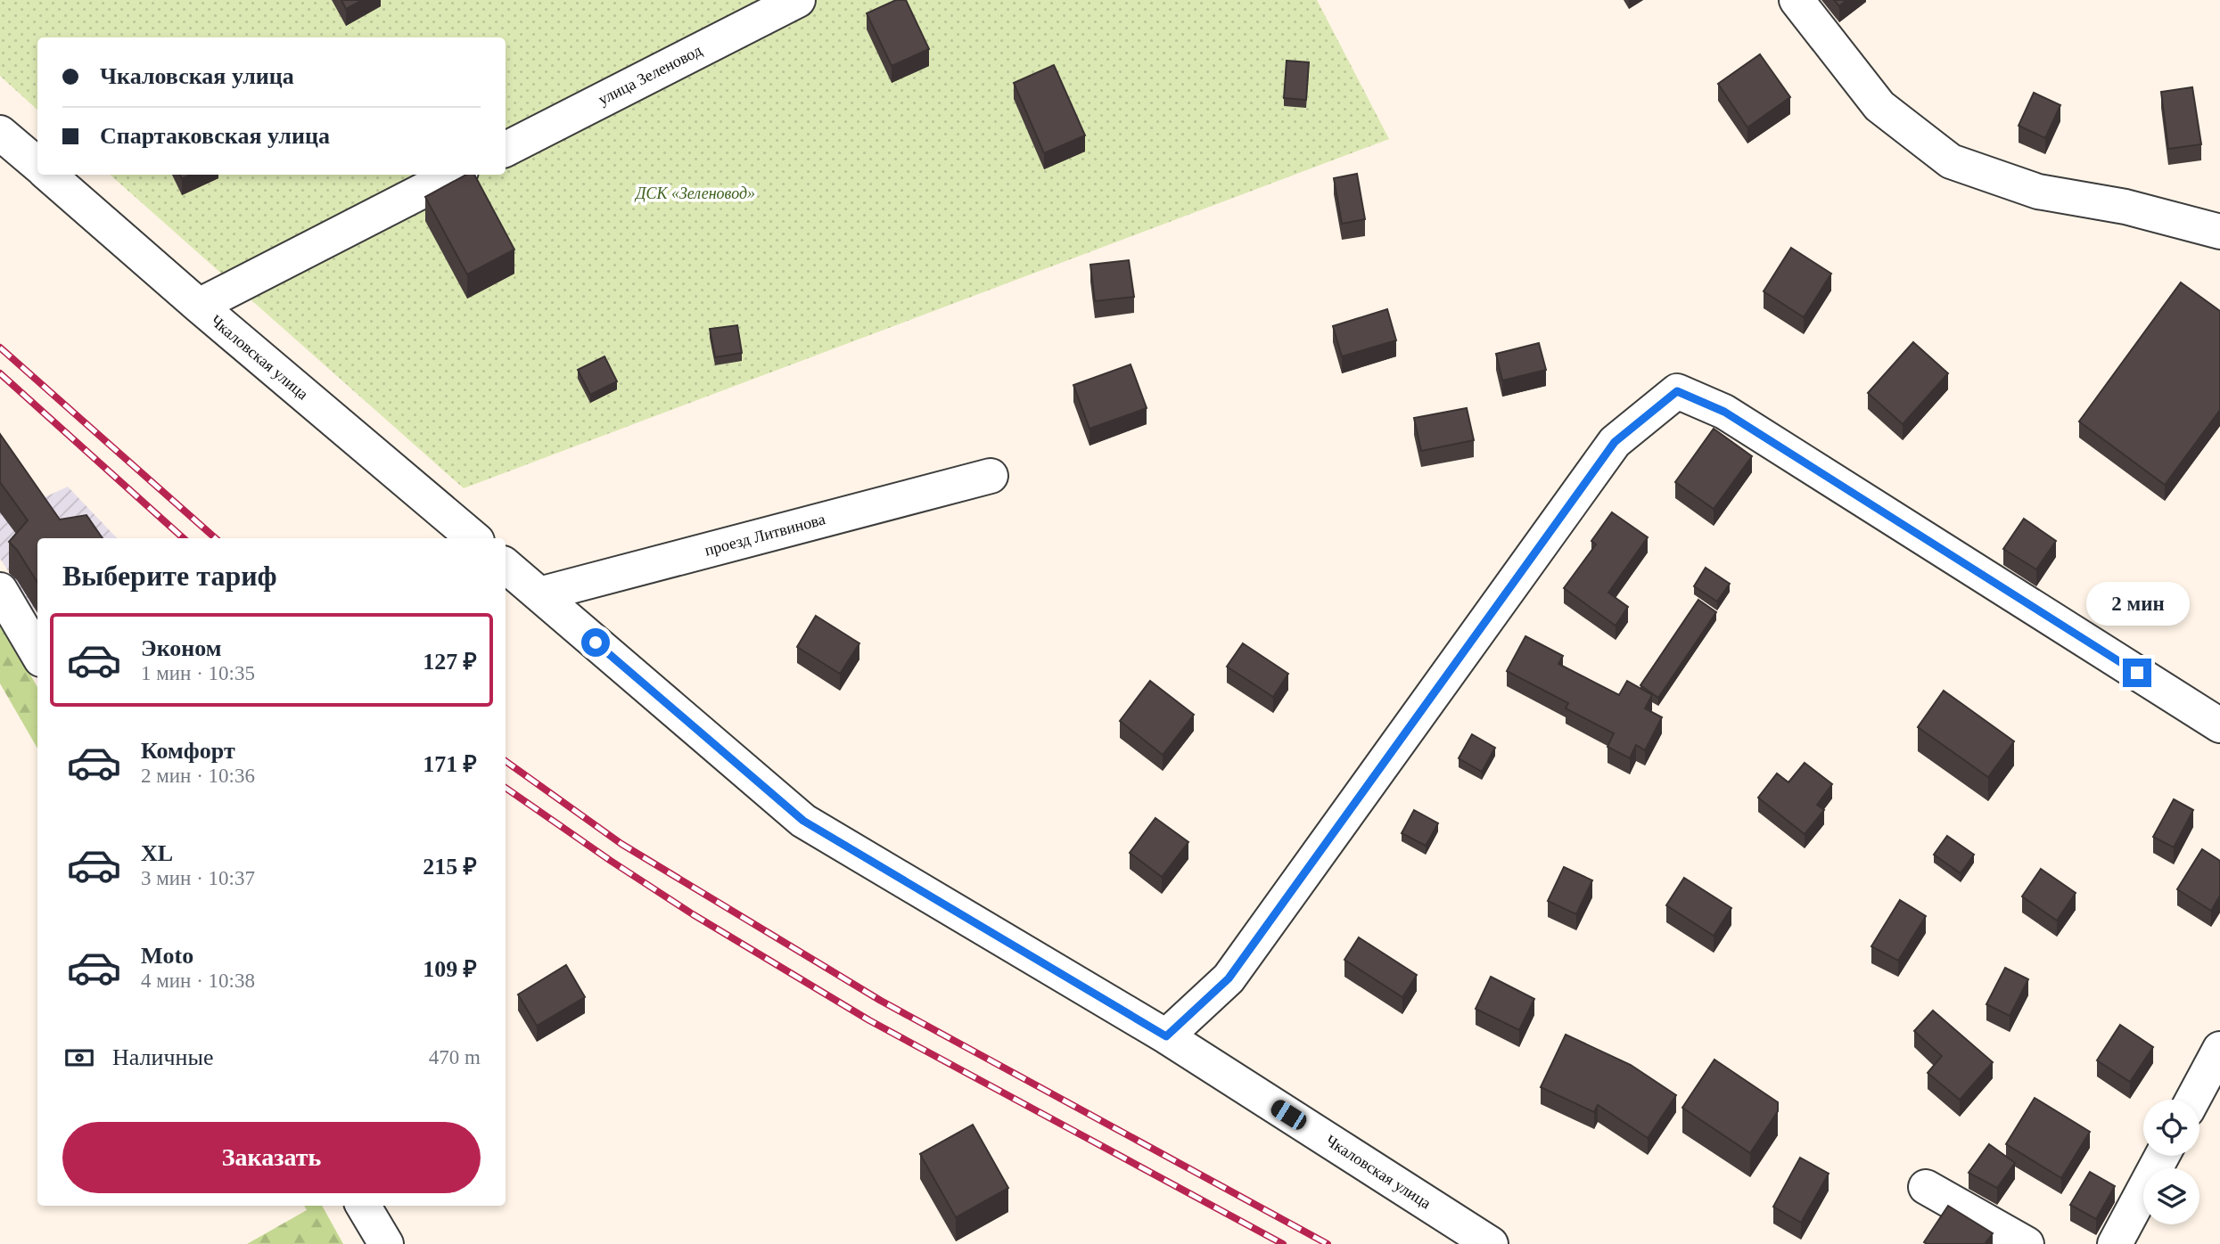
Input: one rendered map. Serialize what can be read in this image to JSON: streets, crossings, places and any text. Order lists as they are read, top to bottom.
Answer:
{
  "streets": {
    "street": ["улица Зеленовод", "Чкаловская улица", "проезд Литвинова"]
  },
  "crossings": [
    ["Чкаловская улица", "проезд Литвинова"]
  ],
  "parks": ["ДСК «Зеленовод»"],
  "page": {
    "banner": ["Чкаловская улица", "Спартаковская улица"],
    "heading": "Выберите тариф",
    "bubble": "2 мин",
    "list": [
      {
        "name": "Эконом",
        "note": "1 мин · 10:35",
        "value": "127 ₽"
      },
      {
        "name": "Комфорт",
        "note": "2 мин · 10:36",
        "value": "171 ₽"
      },
      {
        "name": "XL",
        "note": "3 мин · 10:37",
        "value": "215 ₽"
      },
      {
        "name": "Moto",
        "note": "4 мин · 10:38",
        "value": "109 ₽"
      }
    ],
    "pay": ["Наличные", "470 m"],
    "buttons": "Заказать"
  }
}
